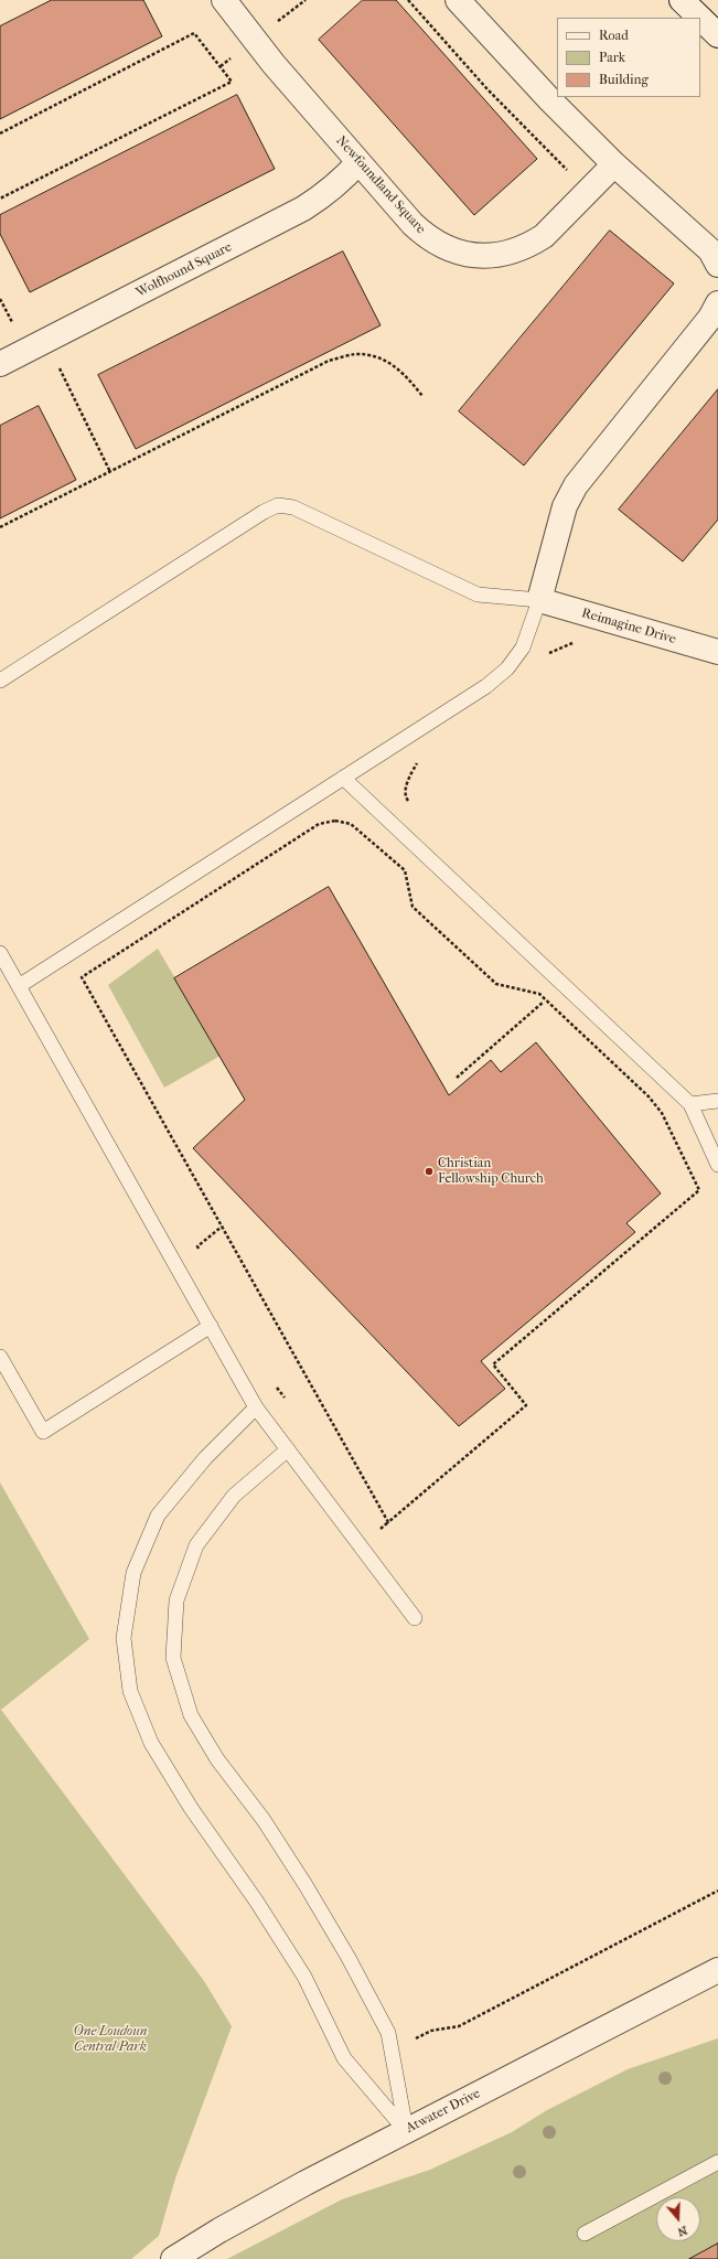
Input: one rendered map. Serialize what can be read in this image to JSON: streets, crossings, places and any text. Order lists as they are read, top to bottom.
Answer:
{
  "streets": {
    "street": [
      "Newfoundland Square",
      "Wolfhound Square",
      "Reimagine Drive",
      "Atwater Drive"
    ]
  },
  "crossings": [
    ["Newfoundland Square", "Wolfhound Square"]
  ],
  "parks": ["One Loudoun Central Park"],
  "places": ["Christian Fellowship Church"],
  "legend": ["Road", "Park", "Building"],
  "north": "bottom"
}
